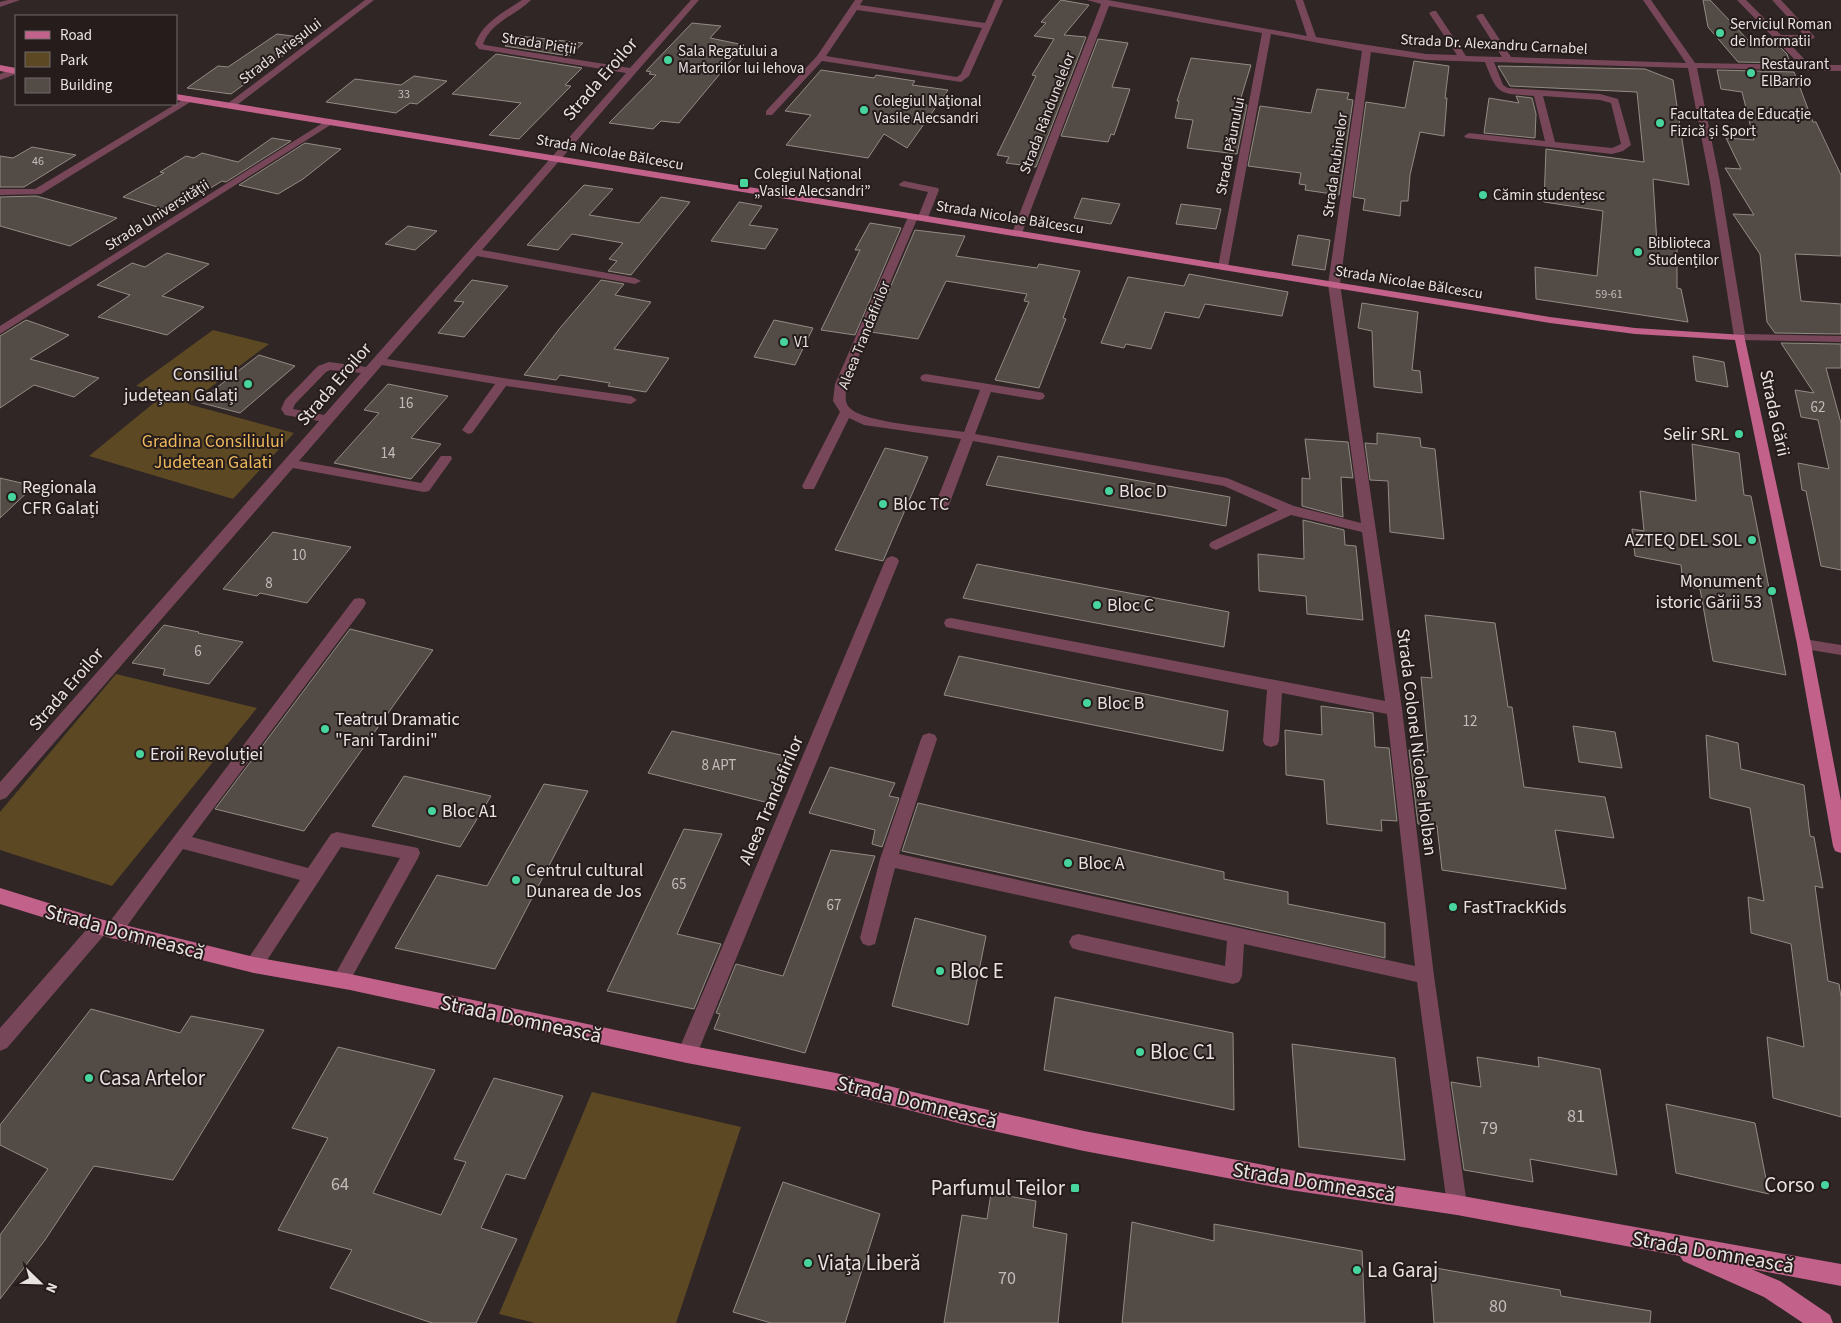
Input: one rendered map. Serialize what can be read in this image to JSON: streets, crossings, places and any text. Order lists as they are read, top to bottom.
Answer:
{
  "streets": {
    "main road": ["Strada Nicolae Bălcescu", "Strada Gării", "Strada Domnească"],
    "street": [
      "Strada Pieții",
      "Strada Dr. Alexandru Carnabel",
      "Strada Arieșului",
      "Strada Eroilor",
      "Strada Rândunelelor",
      "Strada Păunului",
      "Strada Rubinelor",
      "Strada Universității",
      "Aleea Trandafirilor",
      "Strada Colonel Nicolae Holban"
    ]
  },
  "crossings": [
    ["Strada Pieții", "Strada Eroilor"],
    ["Strada Dr. Alexandru Carnabel", "Strada Rândunelelor"],
    ["Strada Dr. Alexandru Carnabel", "Strada Păunului"],
    ["Strada Dr. Alexandru Carnabel", "Strada Rubinelor"],
    ["Strada Dr. Alexandru Carnabel", "Strada Gării"],
    ["Strada Arieșului", "Strada Nicolae Bălcescu"],
    ["Strada Eroilor", "Strada Nicolae Bălcescu"],
    ["Strada Rândunelelor", "Strada Nicolae Bălcescu"],
    ["Strada Păunului", "Strada Nicolae Bălcescu"],
    ["Strada Nicolae Bălcescu", "Strada Rubinelor"],
    ["Strada Nicolae Bălcescu", "Strada Universității"],
    ["Strada Nicolae Bălcescu", "Aleea Trandafirilor"],
    ["Strada Nicolae Bălcescu", "Strada Gării"],
    ["Strada Nicolae Bălcescu", "Strada Colonel Nicolae Holban"],
    ["Strada Rubinelor", "Strada Colonel Nicolae Holban"],
    ["Aleea Trandafirilor", "Strada Colonel Nicolae Holban"],
    ["Aleea Trandafirilor", "Strada Domnească"],
    ["Strada Colonel Nicolae Holban", "Strada Domnească"]
  ],
  "parks": ["Gradina Consiliului Judetean Galati"],
  "places": {
    "other": [
      "Serviciul Roman de Informatii",
      "Sala Regatului a Martorilor lui Iehova",
      "Restaurant ElBarrio",
      "Colegiul Național Vasile Alecsandri",
      "Facultatea de Educație Fizică și Sport",
      "Cămin studențesc",
      "Biblioteca Studenților",
      "V1",
      "Consiliul județean Galați",
      "Selir SRL",
      "Bloc D",
      "Regionala CFR Galați",
      "Bloc TC",
      "AZTEQ DEL SOL",
      "Monument istoric Gării 53",
      "Bloc C",
      "Bloc B",
      "Teatrul Dramatic \"Fani Tardini\"",
      "Eroii Revoluției",
      "Bloc A1",
      "Bloc A",
      "Centrul cultural Dunarea de Jos",
      "FastTrackKids",
      "Bloc E",
      "Bloc C1",
      "Casa Artelor",
      "Corso",
      "Viața Liberă",
      "La Garaj"
    ],
    "transit": ["Colegiul Național „Vasile Alecsandri”", "Parfumul Teilor"]
  },
  "house_numbers": [
    "33",
    "46",
    "59-61",
    "16",
    "62",
    "14",
    "10",
    "8",
    "6",
    "12",
    "8 APT",
    "65",
    "67",
    "81",
    "79",
    "64",
    "70",
    "80"
  ],
  "legend": ["Road", "Park", "Building"],
  "north": "bottom right"
}
